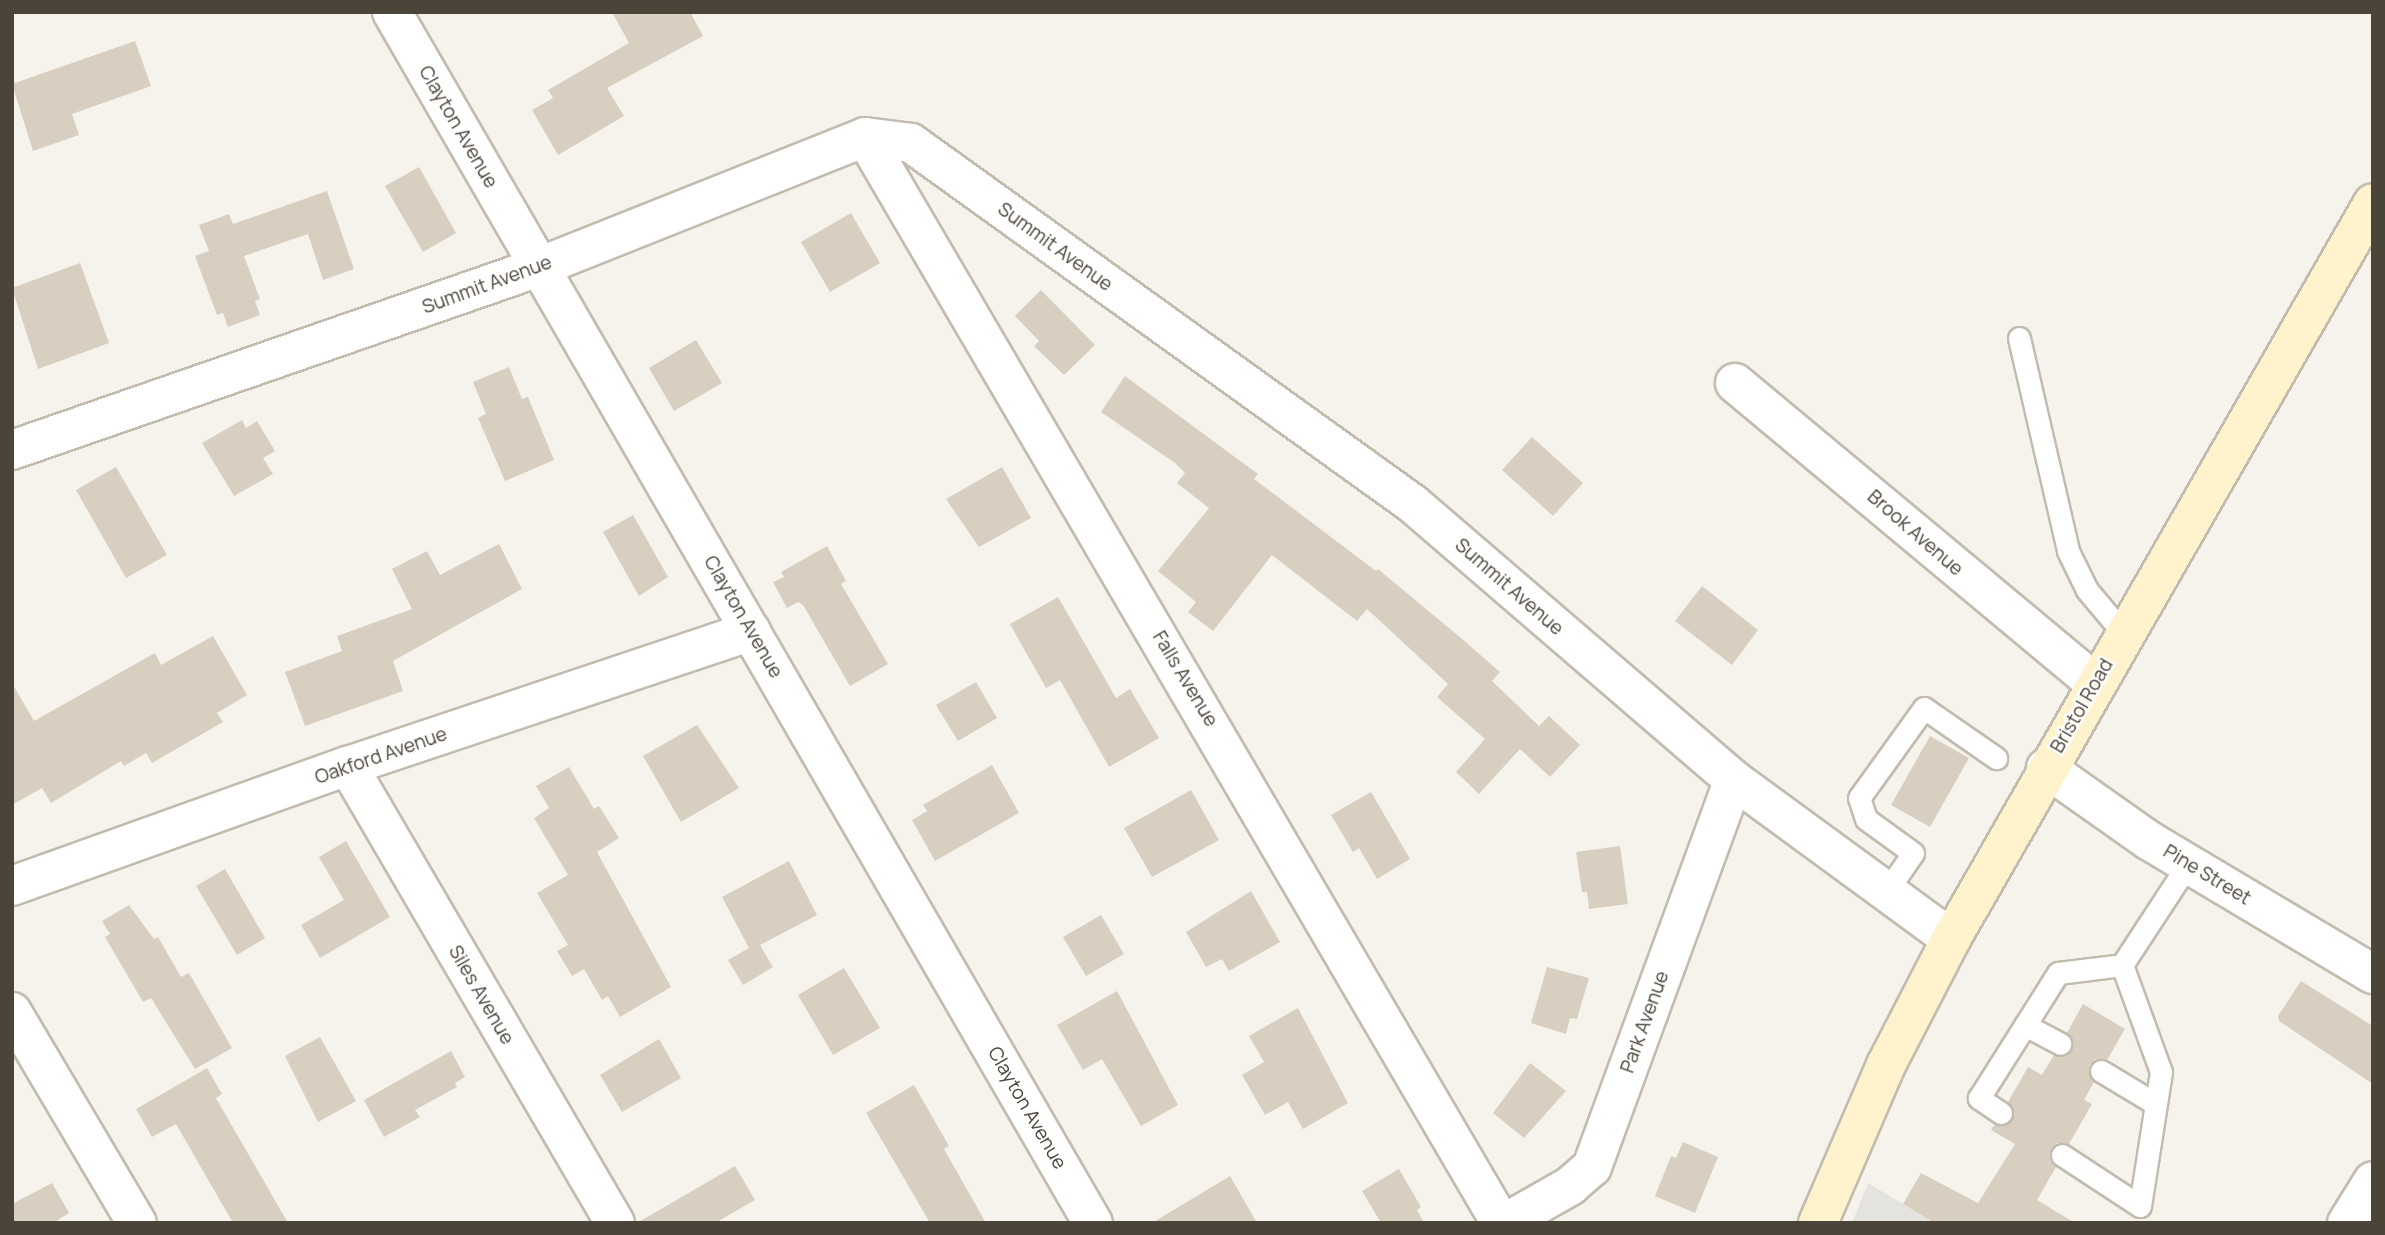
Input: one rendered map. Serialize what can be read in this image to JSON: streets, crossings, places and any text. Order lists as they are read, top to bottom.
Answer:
{
  "streets": {
    "main road": ["Bristol Road"],
    "street": [
      "Clayton Avenue",
      "Summit Avenue",
      "Brook Avenue",
      "Falls Avenue",
      "Oakford Avenue",
      "Pine Street",
      "Siles Avenue",
      "Park Avenue"
    ]
  },
  "crossings": [
    ["Clayton Avenue", "Summit Avenue"],
    ["Clayton Avenue", "Oakford Avenue"],
    ["Summit Avenue", "Falls Avenue"],
    ["Summit Avenue", "Bristol Road"],
    ["Summit Avenue", "Park Avenue"],
    ["Brook Avenue", "Bristol Road"],
    ["Falls Avenue", "Park Avenue"],
    ["Bristol Road", "Pine Street"],
    ["Oakford Avenue", "Siles Avenue"]
  ]
}
